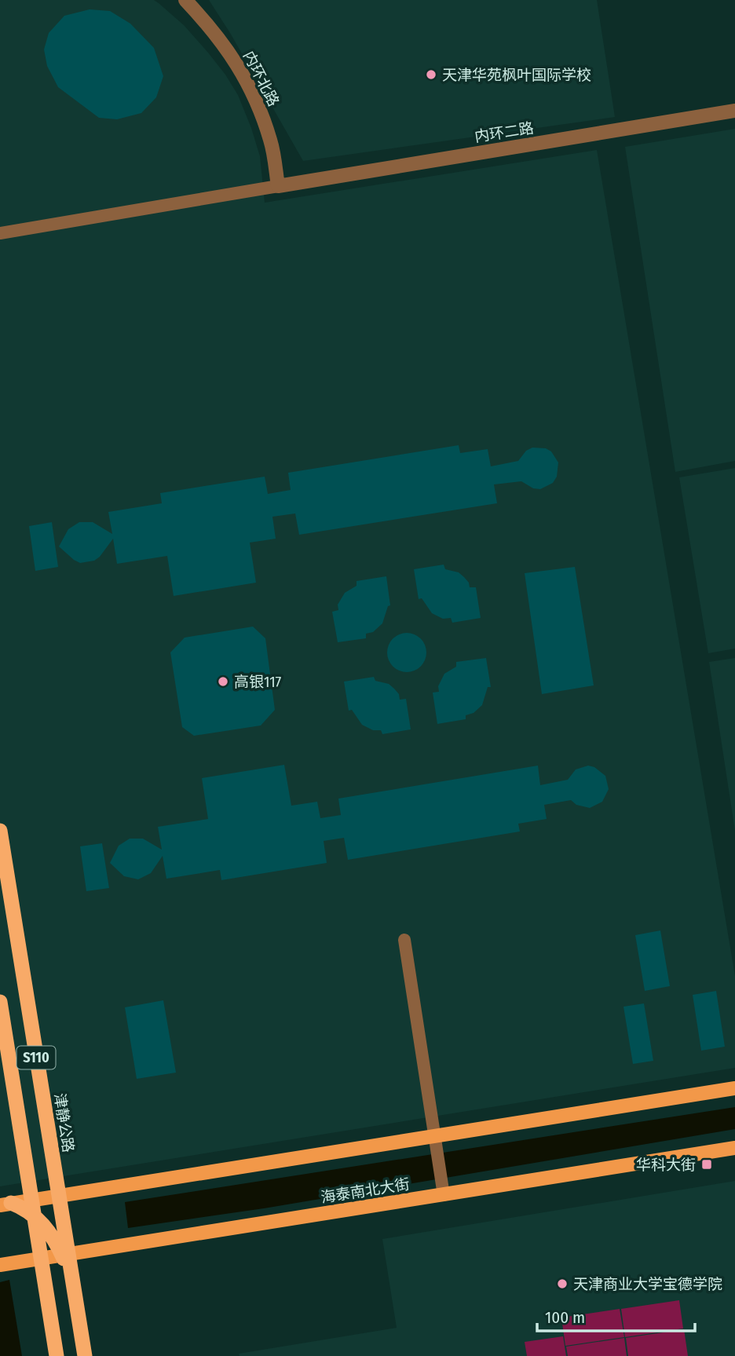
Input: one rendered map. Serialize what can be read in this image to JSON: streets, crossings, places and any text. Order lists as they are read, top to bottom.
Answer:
{
  "streets": {
    "highway": ["S110", "津静公路"],
    "main road": ["海泰南北大街"],
    "street": ["内环北路", "内环二路"]
  },
  "crossings": [
    ["内环北路", "内环二路"],
    ["S110", "海泰南北大街"],
    ["津静公路", "海泰南北大街"]
  ],
  "places": {
    "other": ["天津华苑枫叶国际学校", "高银117", "天津商业大学宝德学院"],
    "transit": ["华科大街"]
  },
  "scale_bar": "100 m"
}
